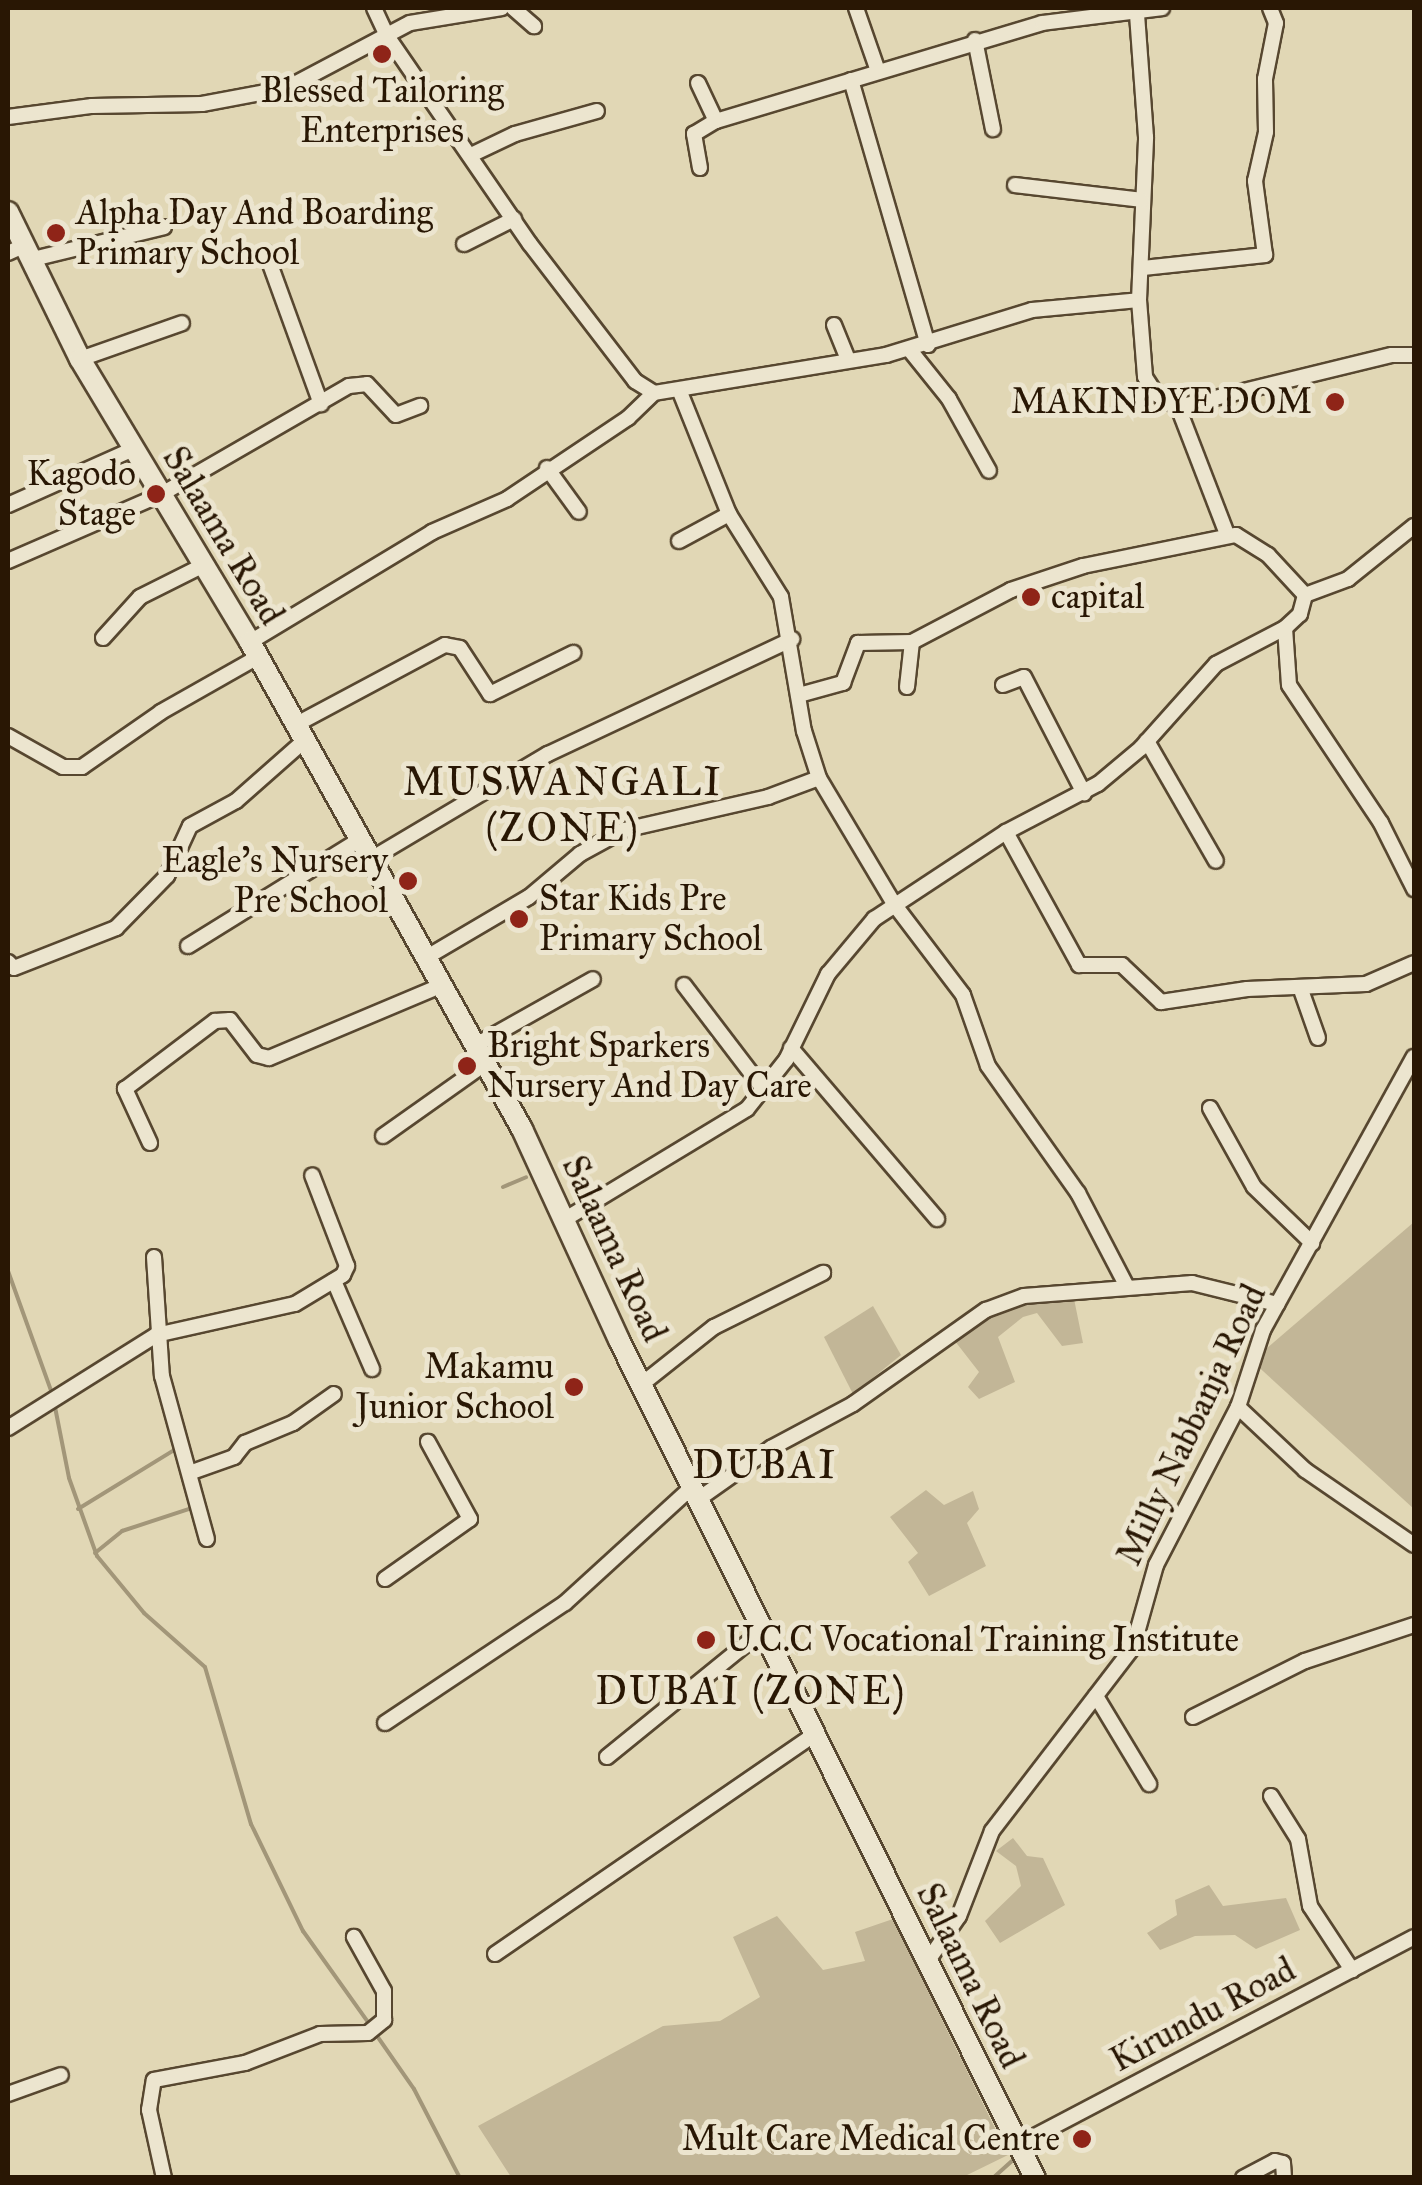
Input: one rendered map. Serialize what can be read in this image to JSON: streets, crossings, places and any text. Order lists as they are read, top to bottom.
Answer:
{
  "streets": {
    "main road": ["Salaama Road"],
    "street": ["Milly Nabbanja Road", "Kirundu Road"]
  },
  "crossings": [
    ["Salaama Road", "Milly Nabbanja Road"],
    ["Salaama Road", "Kirundu Road"]
  ],
  "districts": ["MUSWANGALI (ZONE)", "DUBAI", "DUBAI (ZONE)"],
  "places": [
    "Blessed Tailoring Enterprises",
    "Alpha Day And Boarding Primary School",
    "MAKINDYE DOM",
    "Kagodo Stage",
    "capital",
    "Eagle's Nursery Pre School",
    "Star Kids Pre Primary School",
    "Bright Sparkers Nursery And Day Care",
    "Makamu Junior School",
    "U.C.C Vocational Training Institute",
    "Mult Care Medical Centre"
  ]
}
